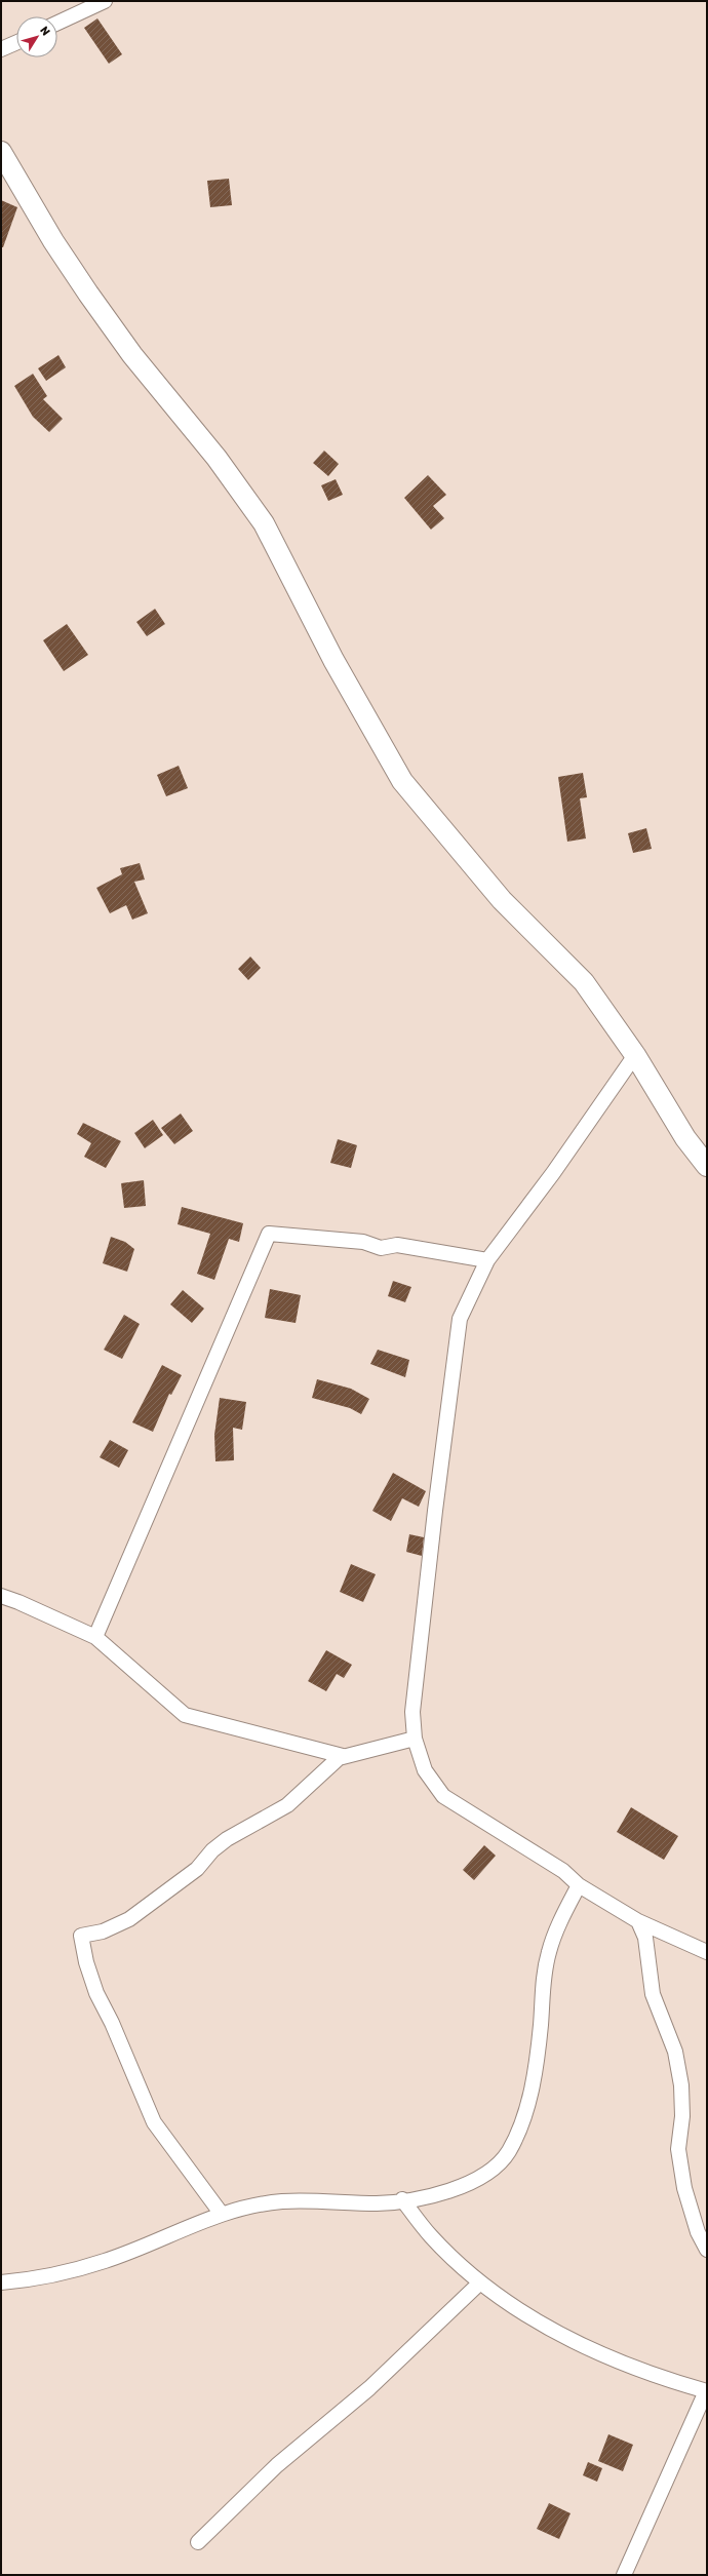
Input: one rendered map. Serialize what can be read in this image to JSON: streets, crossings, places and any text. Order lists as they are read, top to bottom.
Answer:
{
  "north": "top right"
}
